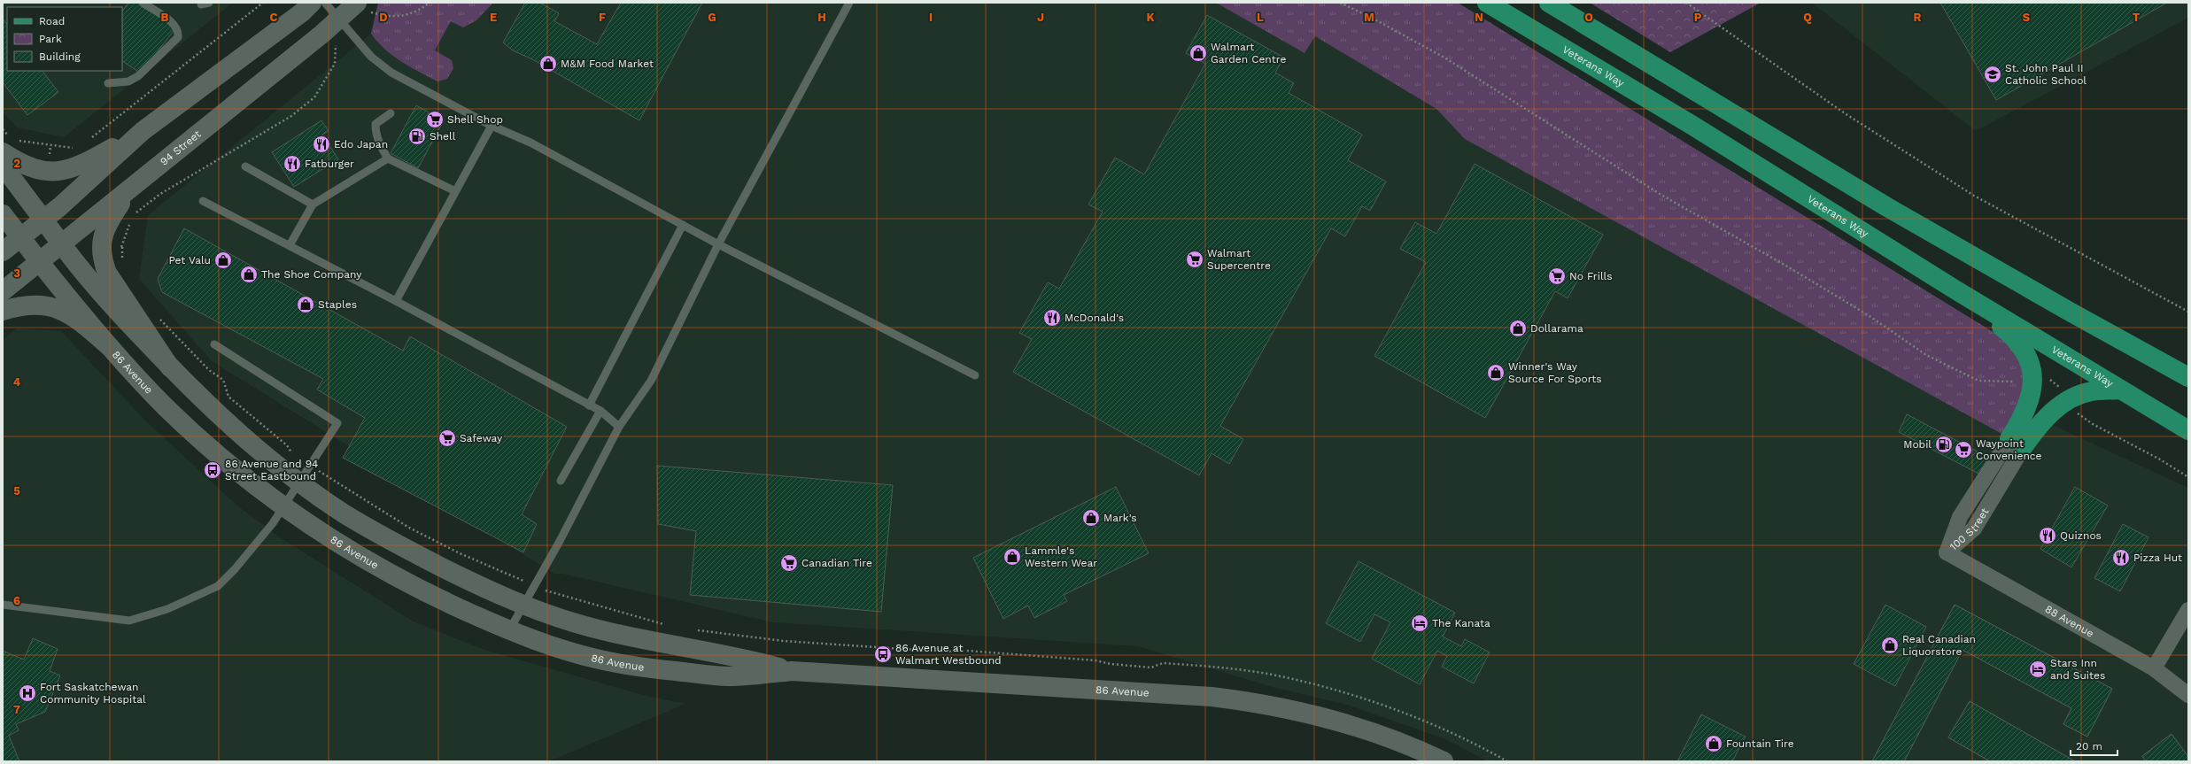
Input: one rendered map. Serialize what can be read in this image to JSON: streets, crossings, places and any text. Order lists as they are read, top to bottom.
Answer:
{
  "streets": {
    "main road": ["Veterans Way"],
    "street": [
      "94 Street",
      "86 Avenue",
      "100 Street",
      "88 Avenue"
    ]
  },
  "crossings": [
    ["94 Street", "86 Avenue"],
    ["100 Street", "88 Avenue"]
  ],
  "places": {
    "shop": [
      "Walmart Garden Centre",
      "M&M Food Market",
      "Pet Valu",
      "The Shoe Company",
      "Staples",
      "Dollarama",
      "Winner's Way Source For Sports",
      "Mark's",
      "Lammle's Western Wear",
      "Real Canadian Liquorstore",
      "Fountain Tire"
    ],
    "school or university": ["St. John Paul II Catholic School"],
    "supermarket": [
      "Shell Shop",
      "Walmart Supercentre",
      "No Frills",
      "Safeway",
      "Waypoint Convenience",
      "Canadian Tire"
    ],
    "fuel station": ["Shell", "Mobil"],
    "restaurant": [
      "Edo Japan",
      "Fatburger",
      "McDonald's",
      "Quiznos",
      "Pizza Hut"
    ],
    "bus stop": ["86 Avenue and 94 Street Eastbound", "86 Avenue at Walmart Westbound"],
    "hotel": ["The Kanata", "Stars Inn and Suites"],
    "hospital": ["Fort Saskatchewan Community Hospital"]
  },
  "legend": ["Road", "Park", "Building"],
  "scale_bar": "20 m",
  "grid": {
    "columns": [
      "B",
      "C",
      "D",
      "E",
      "F",
      "G",
      "H",
      "I",
      "J",
      "K",
      "L",
      "M",
      "N",
      "O",
      "P",
      "Q",
      "R",
      "S",
      "T"
    ],
    "rows": [
      "2",
      "3",
      "4",
      "5",
      "6",
      "7"
    ]
  }
}
